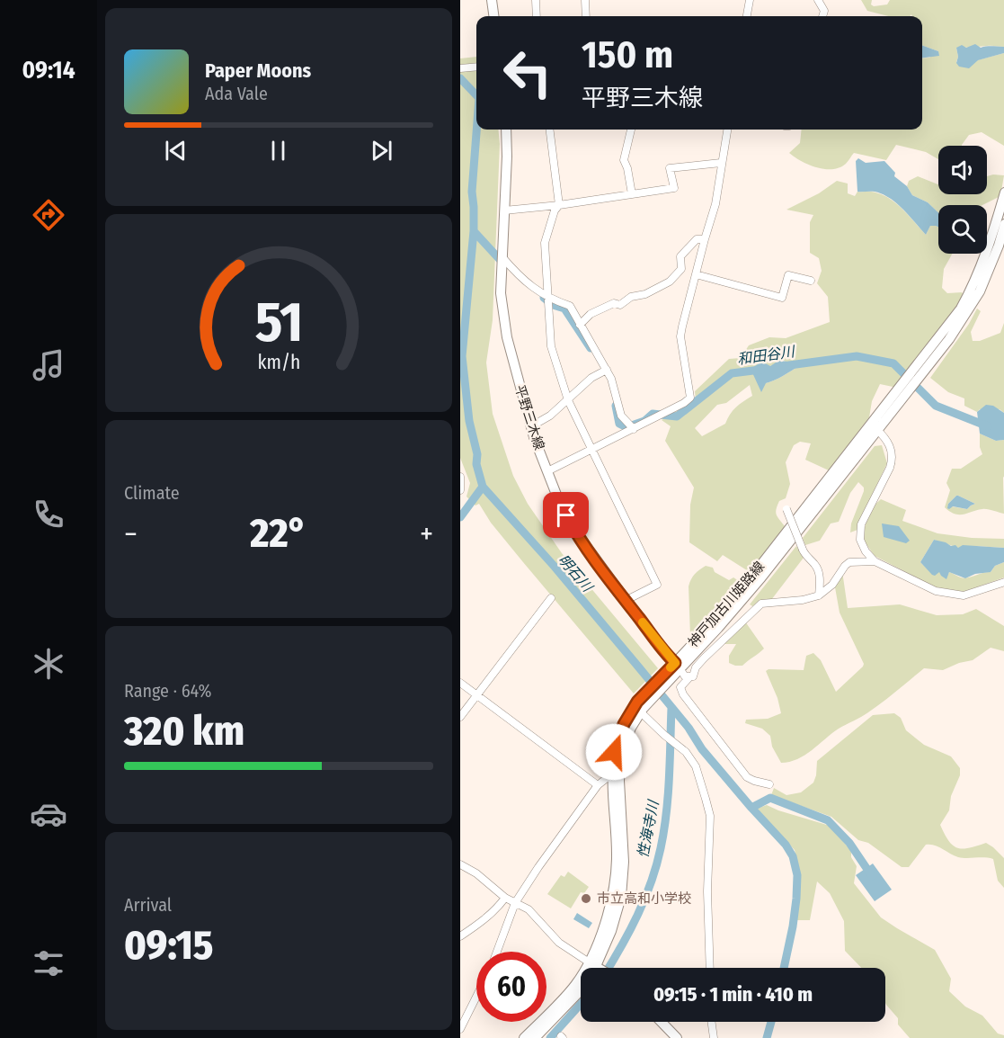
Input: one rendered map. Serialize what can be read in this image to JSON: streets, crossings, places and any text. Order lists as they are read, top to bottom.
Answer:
{
  "streets": {
    "main road": ["平野三木線", "神戸加古川姫路線"]
  },
  "crossings": [
    ["平野三木線", "神戸加古川姫路線"]
  ],
  "water": ["和田谷川", "明石川", "性海寺川"],
  "places": ["市立高和小学校"],
  "page": {
    "tabs": "09:14",
    "turn": ["150 m", "平野三木線"],
    "song": ["Paper Moons", "Ada Vale"],
    "tile": [
      "Climate",
      ["Range · 64%", "320 km"],
      ["Arrival", "09:15"]
    ],
    "heat": ["−", "22°", "+"],
    "limit": "60",
    "trip": "09:15 · 1 min · 410 m",
    "gauge": ["51", "km/h"]
  }
}
